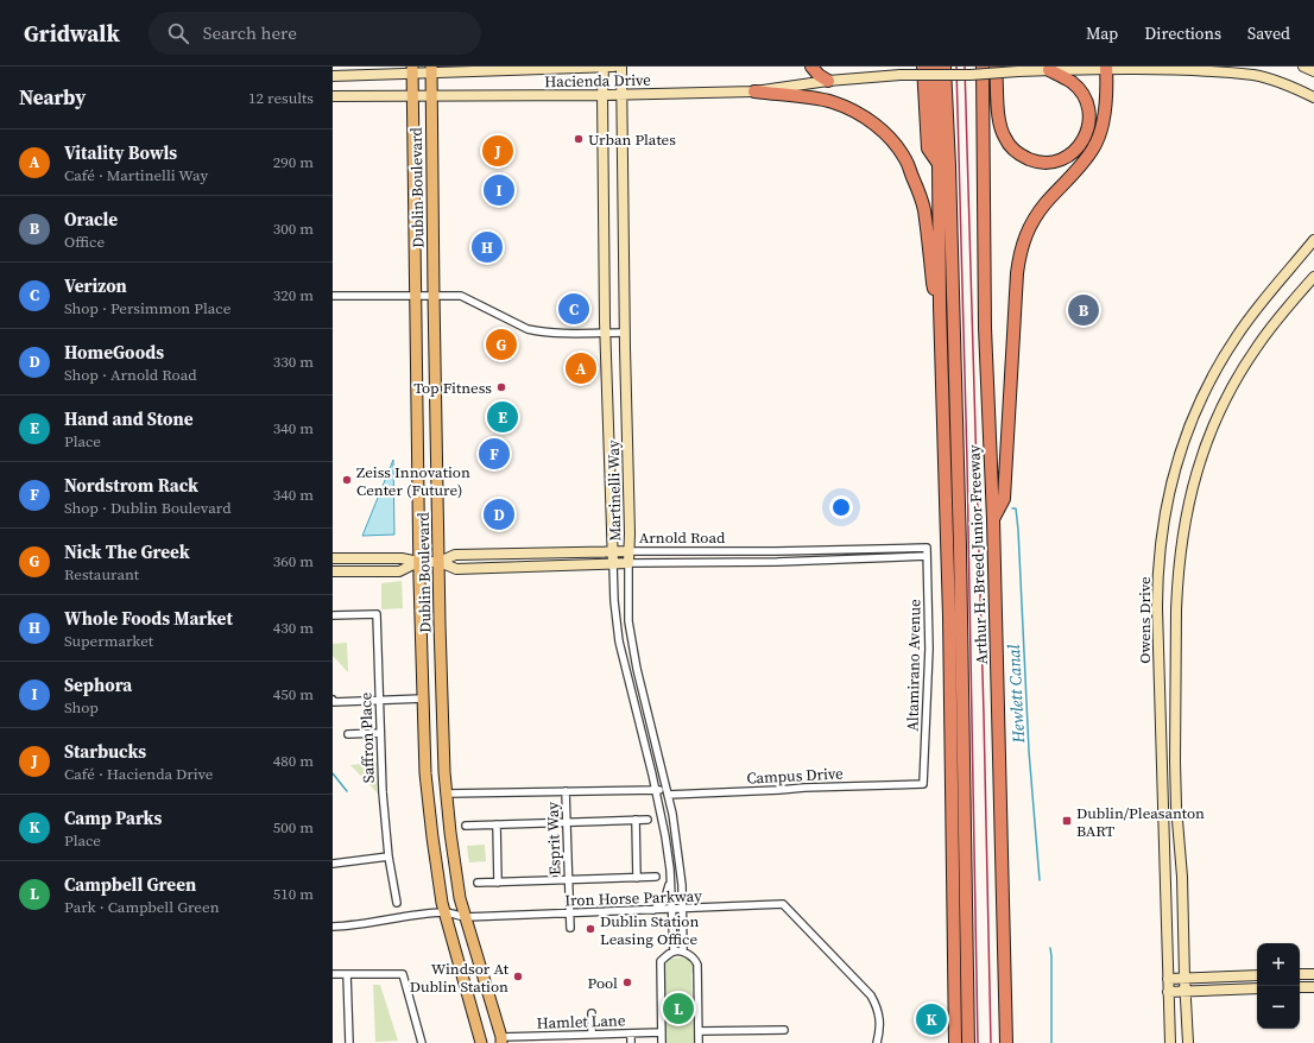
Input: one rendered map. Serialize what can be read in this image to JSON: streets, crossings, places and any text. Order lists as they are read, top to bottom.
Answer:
{
  "streets": {
    "highway": ["Arthur H. Breed Junior Freeway"],
    "main road": ["Dublin Boulevard"],
    "street": [
      "Hacienda Drive",
      "Martinelli Way",
      "Arnold Road",
      "Owens Drive",
      "Altamirano Avenue",
      "Saffron Place",
      "Campus Drive",
      "Esprit Way",
      "Iron Horse Parkway",
      "Hamlet Lane"
    ]
  },
  "crossings": [
    ["Hacienda Drive", "Dublin Boulevard"],
    ["Hacienda Drive", "Martinelli Way"],
    ["Dublin Boulevard", "Arnold Road"],
    ["Dublin Boulevard", "Campus Drive"],
    ["Dublin Boulevard", "Iron Horse Parkway"],
    ["Dublin Boulevard", "Hamlet Lane"],
    ["Martinelli Way", "Arnold Road"],
    ["Martinelli Way", "Campus Drive"],
    ["Martinelli Way", "Iron Horse Parkway"],
    ["Arnold Road", "Altamirano Avenue"],
    ["Altamirano Avenue", "Campus Drive"],
    ["Campus Drive", "Esprit Way"],
    ["Esprit Way", "Iron Horse Parkway"]
  ],
  "water": ["Hewlett Canal"],
  "places": {
    "other": [
      "Urban Plates",
      "Top Fitness",
      "Zeiss Innovation Center (Future)",
      "Dublin Station Leasing Office",
      "Windsor At Dublin Station",
      "Pool"
    ],
    "transit": ["Dublin/Pleasanton BART"]
  },
  "page": {
    "header": "Gridwalk",
    "search": "Search here",
    "nav": ["Map", "Directions", "Saved"],
    "heading": ["Nearby", "12 results"],
    "list": [
      {
        "mark": "A",
        "name": "Vitality Bowls",
        "note": "Café · Martinelli Way",
        "value": "290 m"
      },
      {
        "mark": "B",
        "name": "Oracle",
        "note": "Office",
        "value": "300 m"
      },
      {
        "mark": "C",
        "name": "Verizon",
        "note": "Shop · Persimmon Place",
        "value": "320 m"
      },
      {
        "mark": "D",
        "name": "HomeGoods",
        "note": "Shop · Arnold Road",
        "value": "330 m"
      },
      {
        "mark": "E",
        "name": "Hand and Stone",
        "note": "Place",
        "value": "340 m"
      },
      {
        "mark": "F",
        "name": "Nordstrom Rack",
        "note": "Shop · Dublin Boulevard",
        "value": "340 m"
      },
      {
        "mark": "G",
        "name": "Nick The Greek",
        "note": "Restaurant",
        "value": "360 m"
      },
      {
        "mark": "H",
        "name": "Whole Foods Market",
        "note": "Supermarket",
        "value": "430 m"
      },
      {
        "mark": "I",
        "name": "Sephora",
        "note": "Shop",
        "value": "450 m"
      },
      {
        "mark": "J",
        "name": "Starbucks",
        "note": "Café · Hacienda Drive",
        "value": "480 m"
      },
      {
        "mark": "K",
        "name": "Camp Parks",
        "note": "Place",
        "value": "500 m"
      },
      {
        "mark": "L",
        "name": "Campbell Green",
        "note": "Park · Campbell Green",
        "value": "510 m"
      }
    ],
    "pins": [
      "J",
      "I",
      "H",
      "C",
      "B",
      "G",
      "A",
      "E",
      "F",
      "D",
      "L",
      "K"
    ],
    "map_buttons": ["+", "−"]
  }
}
